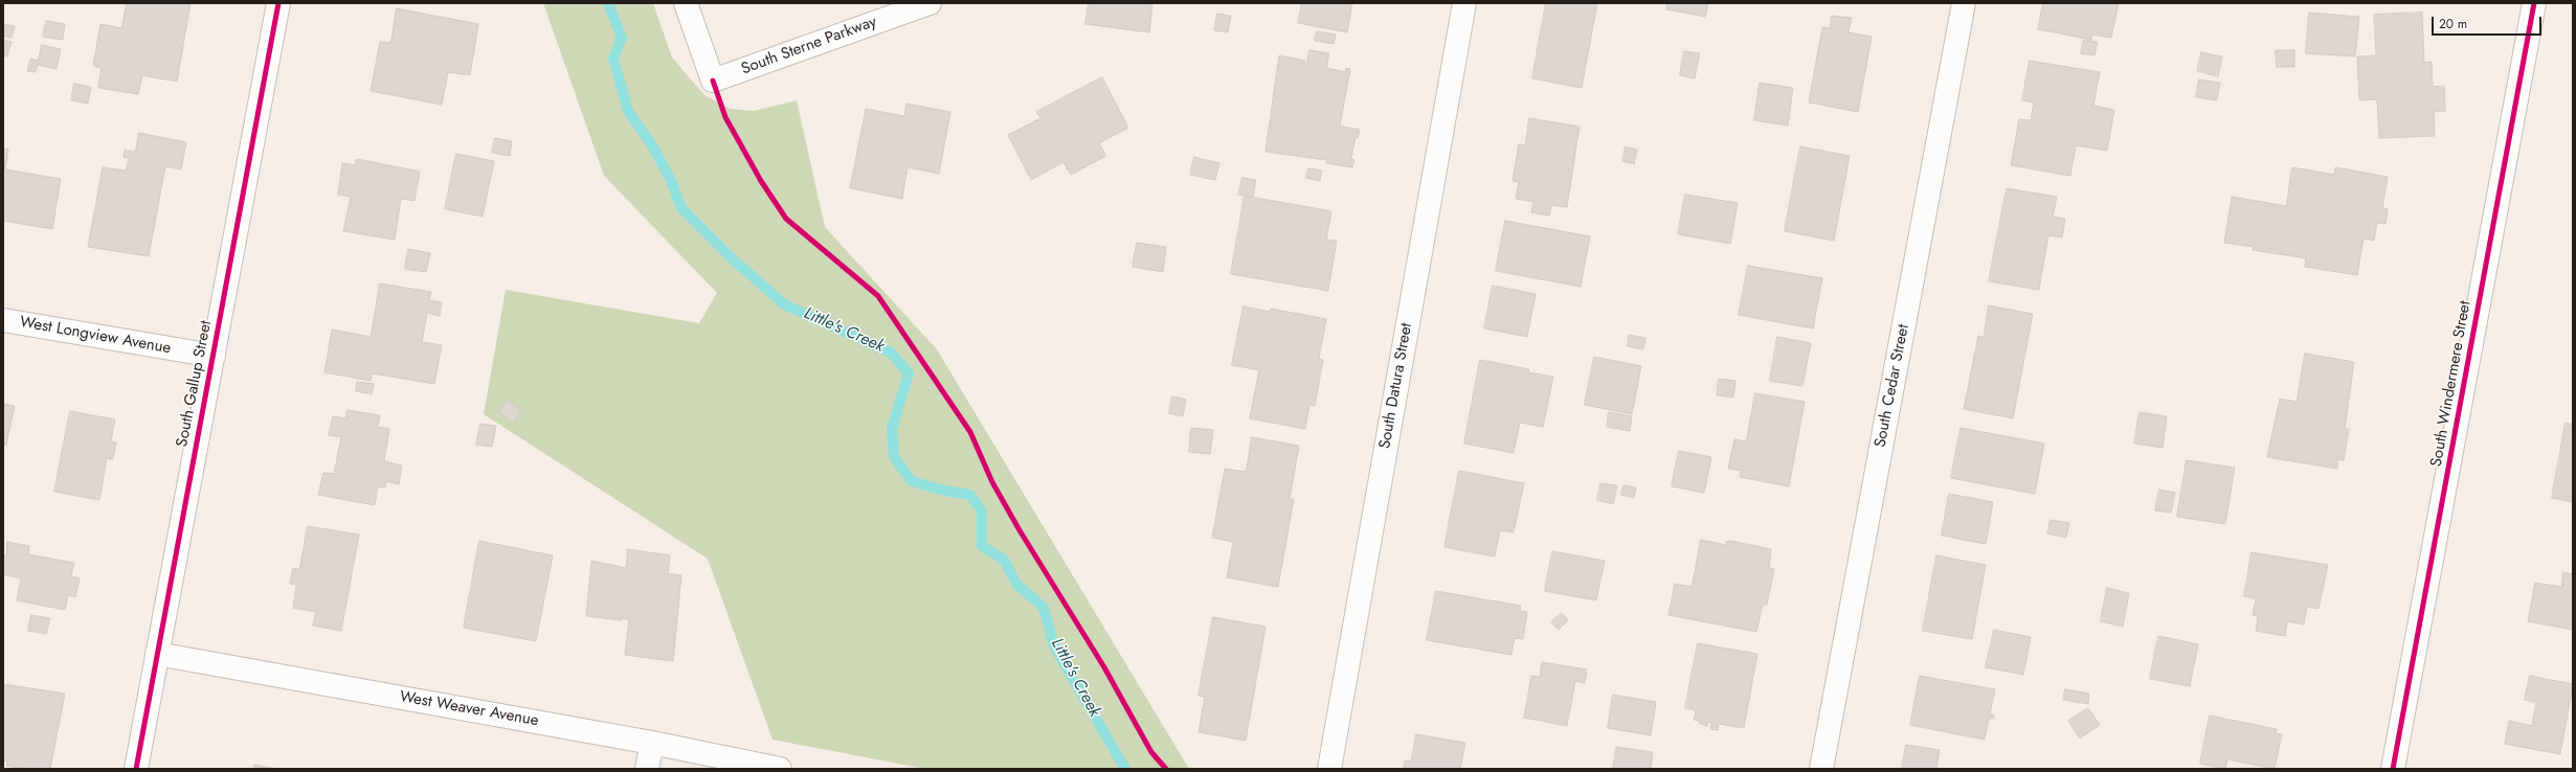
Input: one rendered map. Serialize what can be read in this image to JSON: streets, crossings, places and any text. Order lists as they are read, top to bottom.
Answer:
{
  "streets": {
    "street": [
      "South Sterne Parkway",
      "West Longview Avenue",
      "South Gallup Street",
      "South Windermere Street",
      "South Datura Street",
      "South Cedar Street",
      "West Weaver Avenue"
    ]
  },
  "crossings": [
    ["West Longview Avenue", "South Gallup Street"],
    ["South Gallup Street", "West Weaver Avenue"]
  ],
  "water": ["Little's Creek"],
  "scale_bar": "20 m"
}
